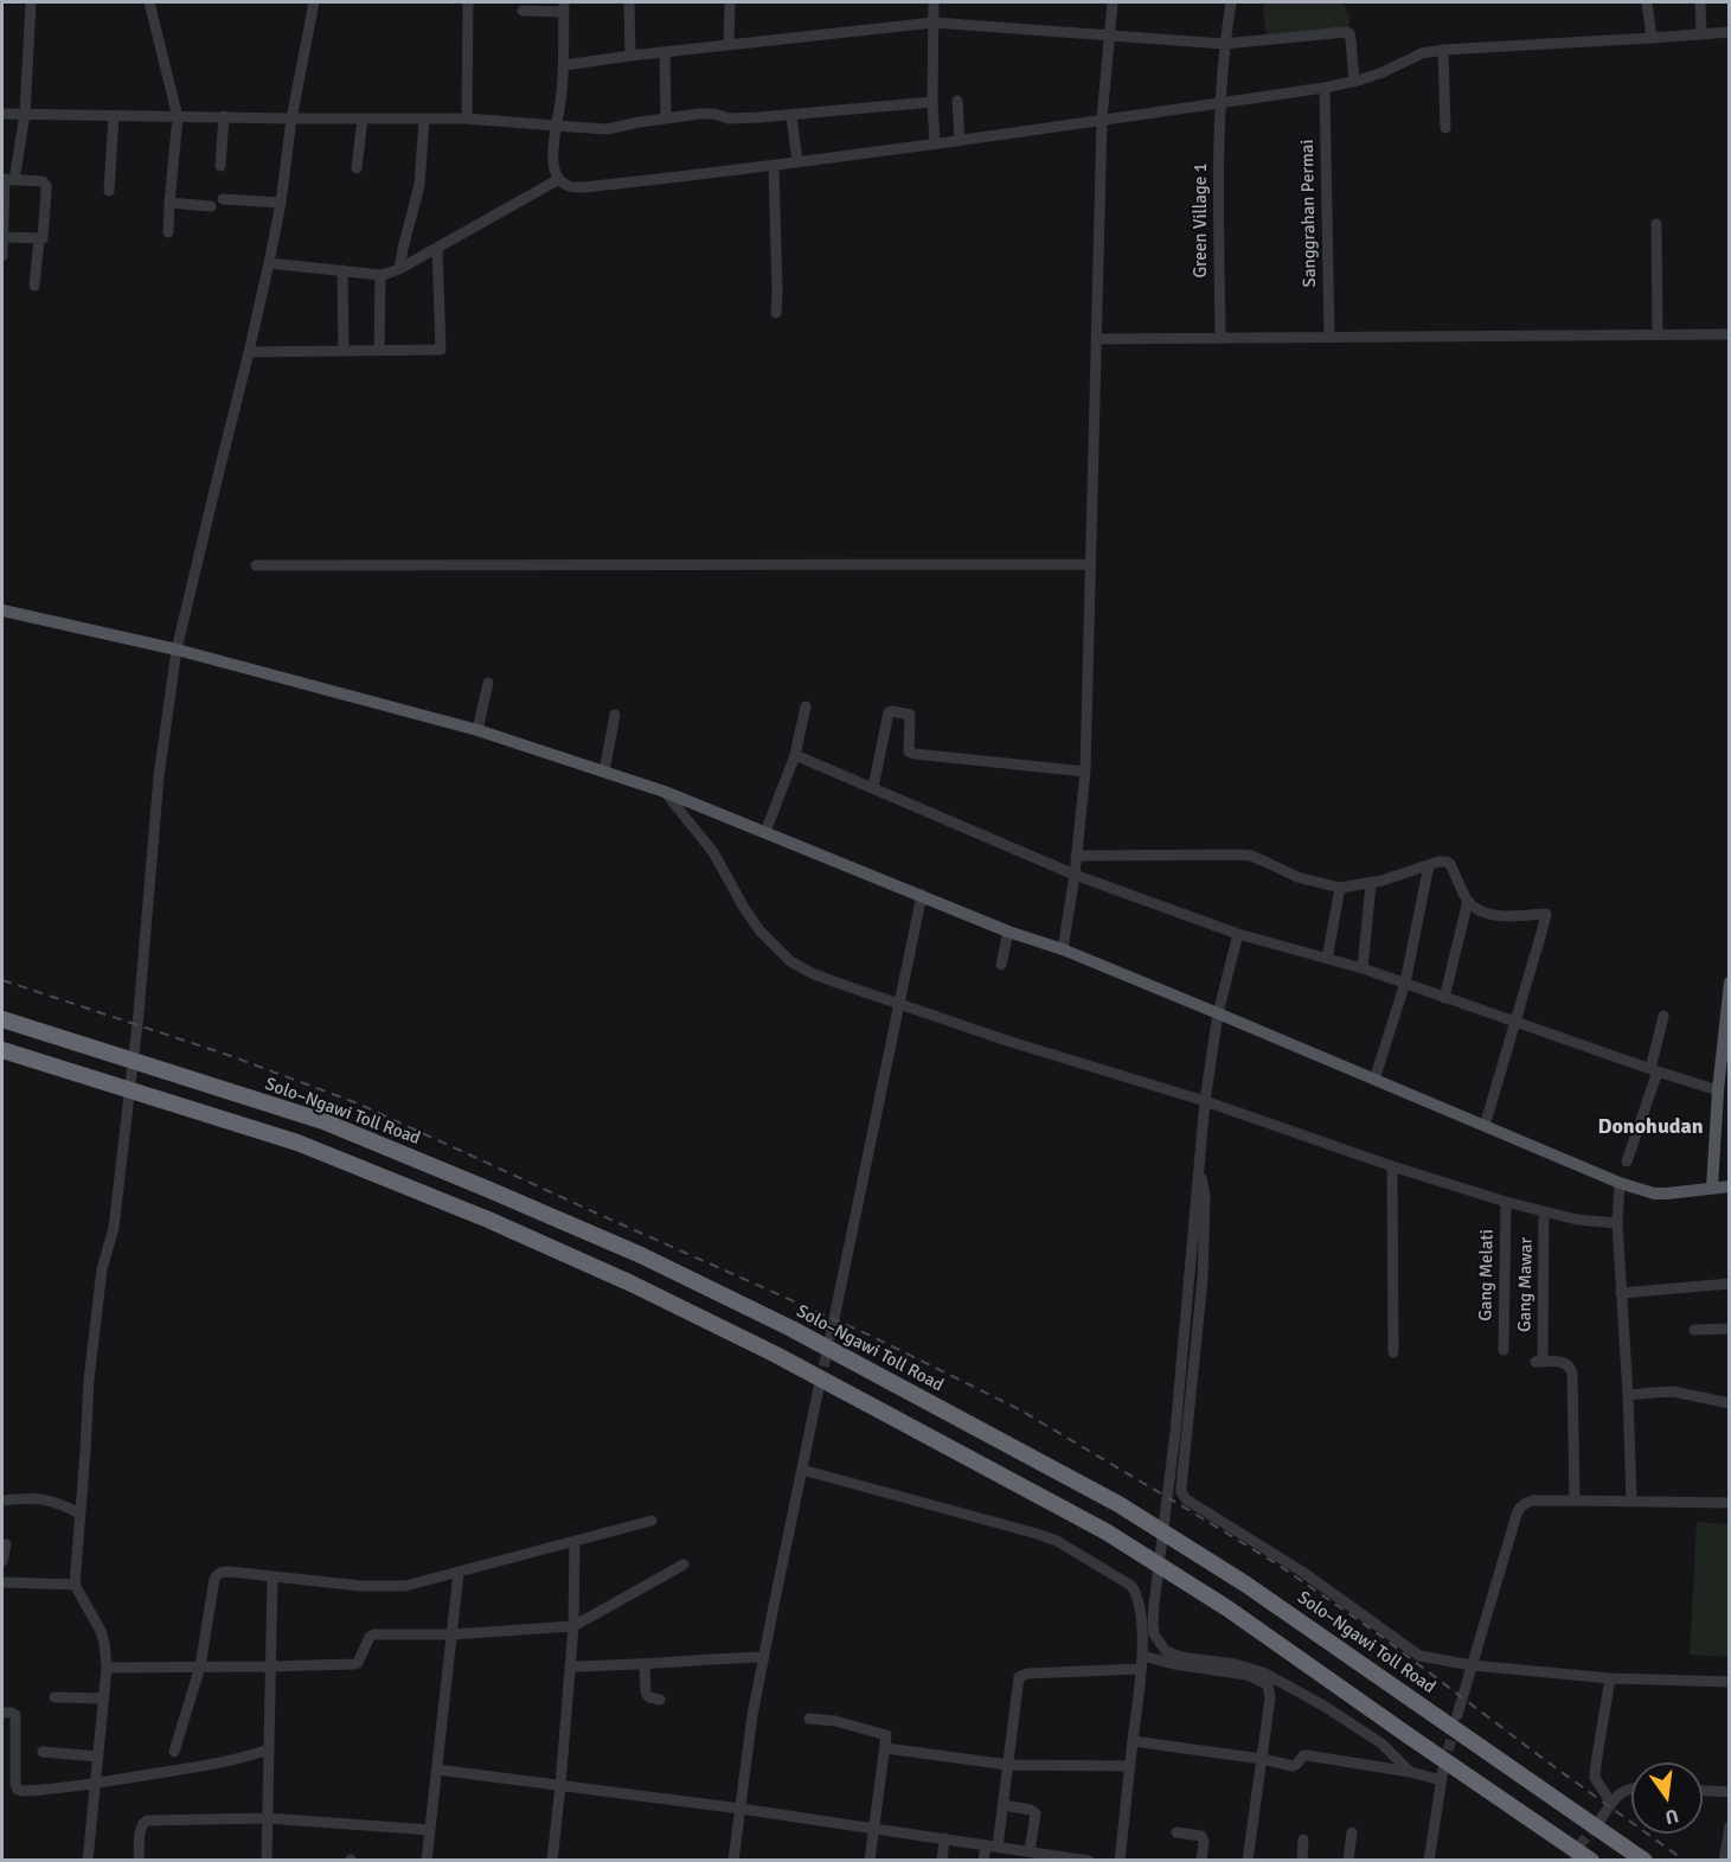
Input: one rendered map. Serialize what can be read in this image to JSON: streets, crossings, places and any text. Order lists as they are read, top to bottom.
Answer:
{
  "streets": {
    "highway": ["Solo–Ngawi Toll Road"],
    "street": [
      "Sanggrahan Permai",
      "Green Village 1",
      "Gang Melati",
      "Gang Mawar"
    ]
  },
  "districts": ["Donohudan"],
  "north": "bottom"
}
